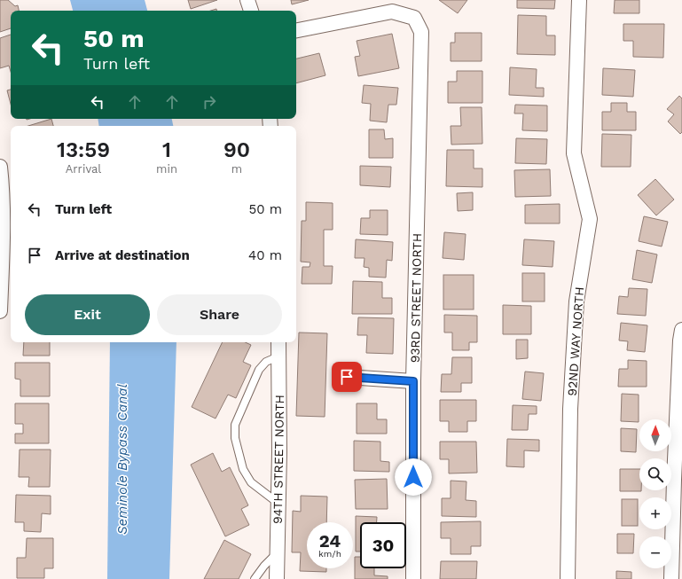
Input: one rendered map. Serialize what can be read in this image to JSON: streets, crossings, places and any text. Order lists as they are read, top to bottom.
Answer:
{
  "streets": {
    "street": ["93RD STREET NORTH", "92ND WAY NORTH", "94TH STREET NORTH"]
  },
  "water": ["Seminole Bypass Canal"],
  "north": "top",
  "page": {
    "turn": ["50 m", "Turn left"],
    "eta": [
      "13:59",
      "Arrival",
      "1",
      "min",
      "90",
      "m"
    ],
    "list": [
      {
        "name": "Turn left",
        "value": "50 m"
      },
      {
        "name": "Arrive at destination",
        "value": "40 m"
      }
    ],
    "buttons": ["Exit", "Share"],
    "map_buttons": ["+", "−"],
    "speed": "24 km/h",
    "limit": "30"
  }
}
